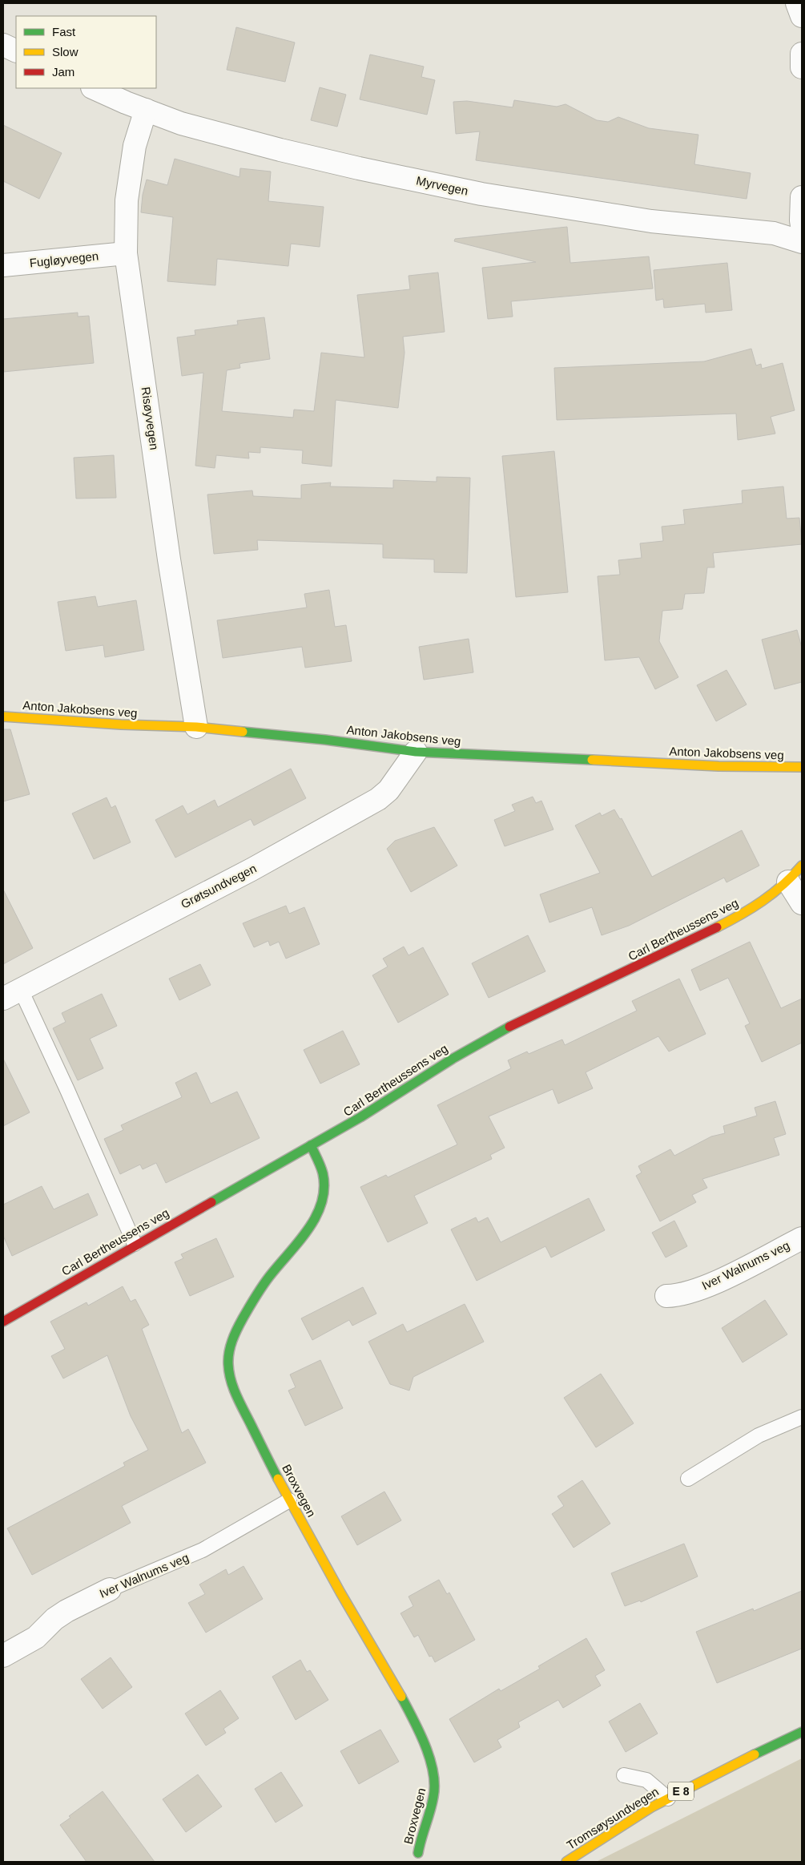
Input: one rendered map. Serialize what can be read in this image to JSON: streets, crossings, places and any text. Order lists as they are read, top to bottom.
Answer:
{
  "streets": {
    "main road": [
      "Anton Jakobsens veg",
      "Carl Bertheussens veg",
      "Broxvegen",
      "E 8",
      "Tromsøysundvegen"
    ],
    "street": [
      "Myrvegen",
      "Fugløyvegen",
      "Risøyvegen",
      "Grøtsundvegen",
      "Iver Walnums veg"
    ]
  },
  "crossings": [
    ["Myrvegen", "Risøyvegen"],
    ["Fugløyvegen", "Risøyvegen"],
    ["Risøyvegen", "Anton Jakobsens veg"],
    ["Anton Jakobsens veg", "Grøtsundvegen"],
    ["Carl Bertheussens veg", "Broxvegen"],
    ["Iver Walnums veg", "Broxvegen"]
  ],
  "legend": ["Fast", "Slow", "Jam"]
}
